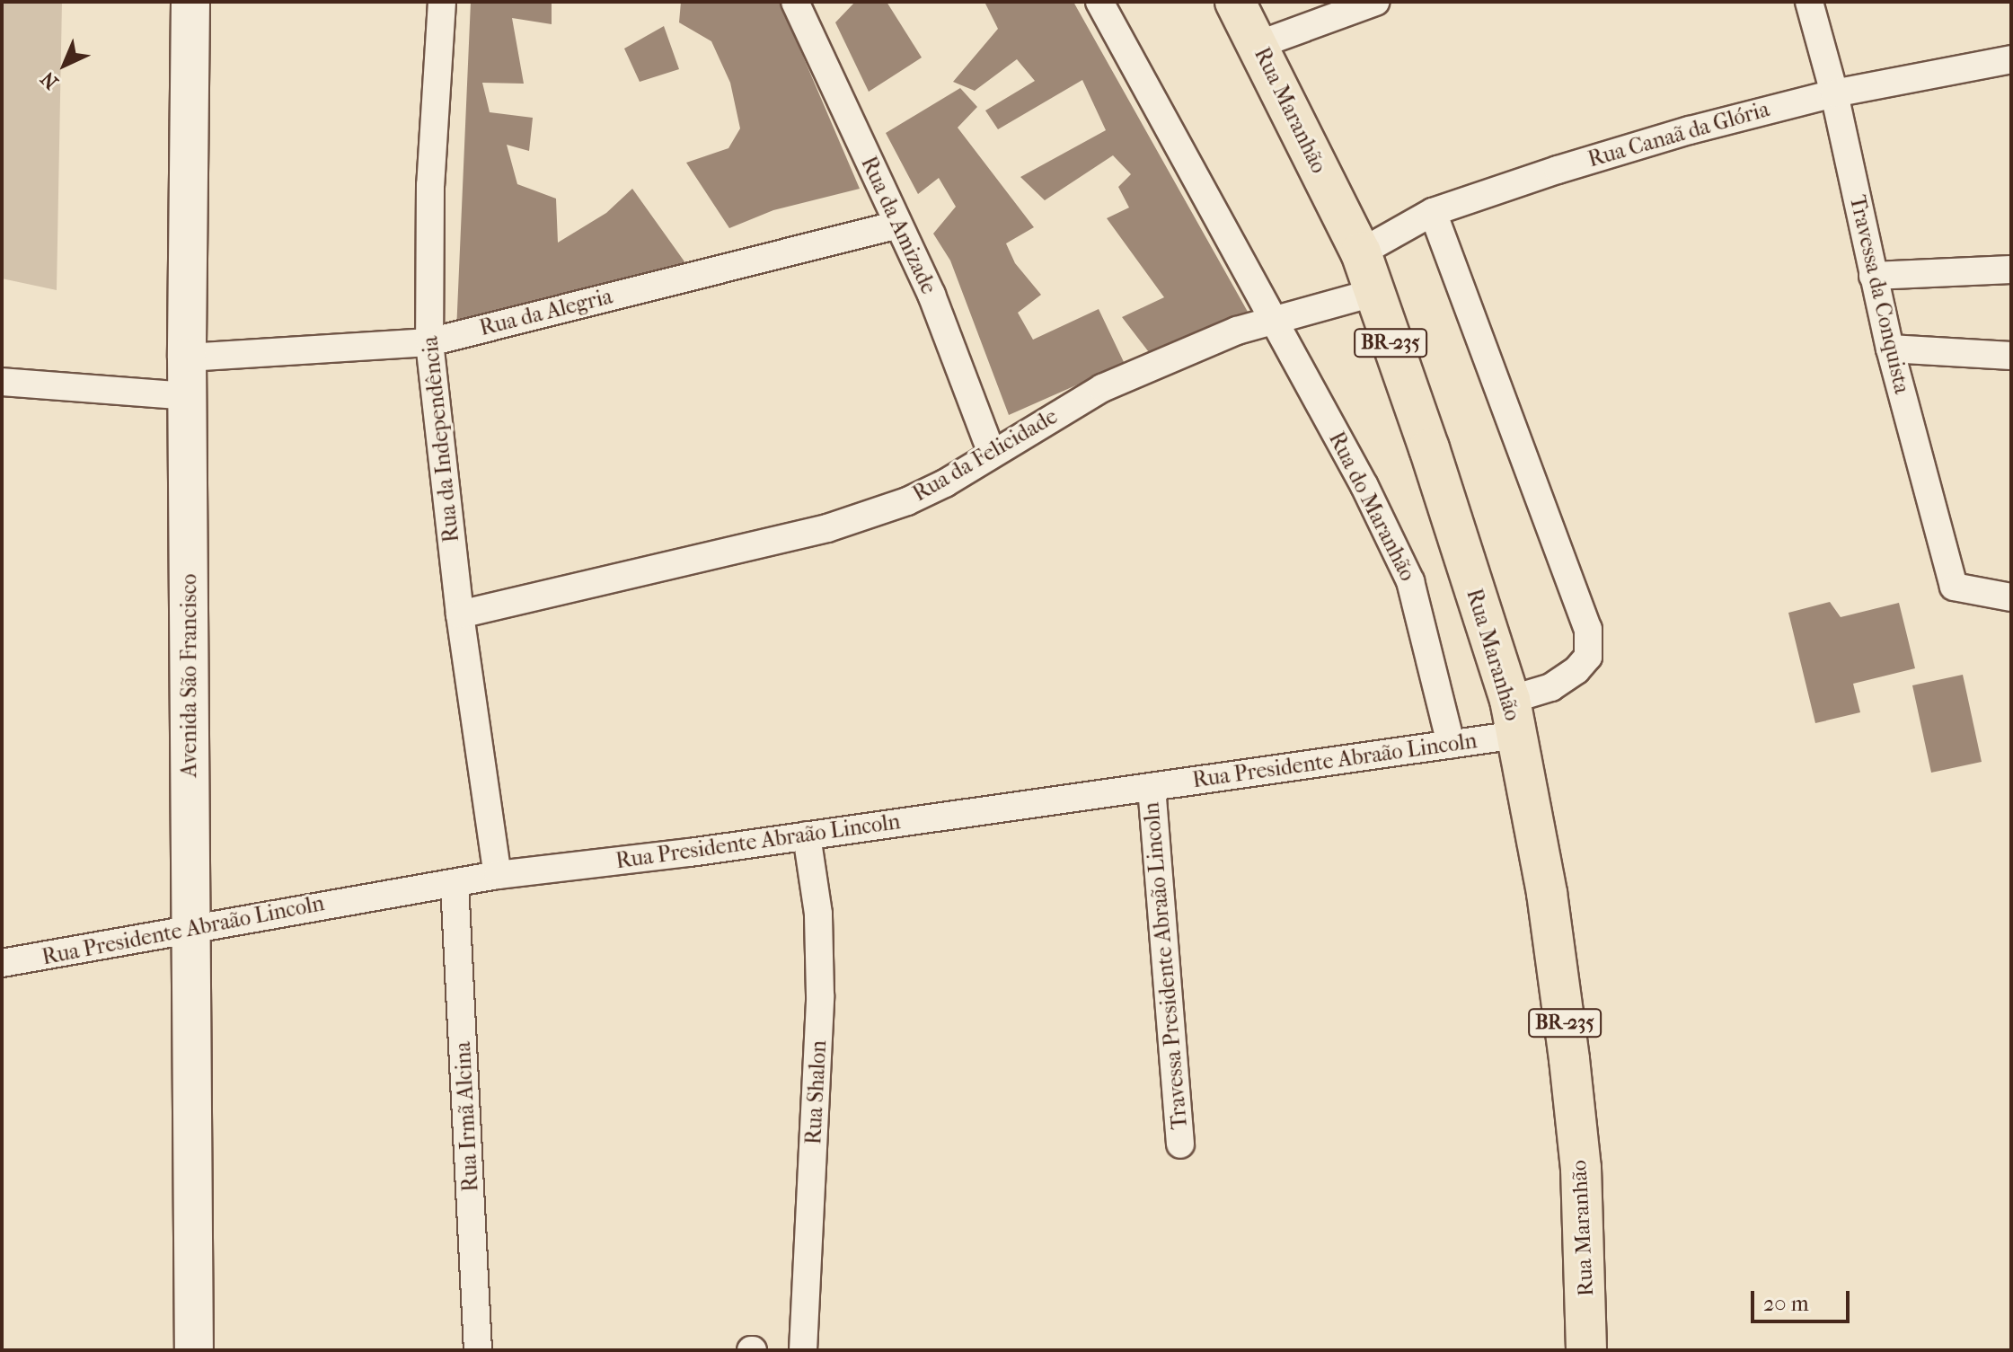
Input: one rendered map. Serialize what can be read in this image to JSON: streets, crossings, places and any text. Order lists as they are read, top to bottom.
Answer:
{
  "streets": {
    "highway": ["Rua Maranhão", "BR-235"],
    "street": [
      "Rua Canaã da Glória",
      "Rua da Amizade",
      "Travessa da Conquista",
      "Rua da Alegria",
      "Rua da Independência",
      "Rua da Felicidade",
      "Rua do Maranhão",
      "Avenida São Francisco",
      "Rua Presidente Abraão Lincoln",
      "Travessa Presidente Abraão Lincoln",
      "Rua Shalon",
      "Rua Irmã Alcina"
    ]
  },
  "crossings": [
    ["Rua Maranhão", "Rua Canaã da Glória"],
    ["Rua Maranhão", "Rua da Felicidade"],
    ["Rua Maranhão", "Rua Presidente Abraão Lincoln"],
    ["Rua Canaã da Glória", "Travessa da Conquista"],
    ["Rua da Amizade", "Rua da Alegria"],
    ["Rua da Amizade", "Rua da Felicidade"],
    ["Rua da Alegria", "Rua da Independência"],
    ["Rua da Alegria", "Avenida São Francisco"],
    ["Rua da Independência", "Rua da Felicidade"],
    ["Rua da Independência", "Rua Presidente Abraão Lincoln"],
    ["Rua da Felicidade", "Rua do Maranhão"],
    ["Rua do Maranhão", "Rua Presidente Abraão Lincoln"],
    ["Avenida São Francisco", "Rua Presidente Abraão Lincoln"],
    ["Rua Presidente Abraão Lincoln", "Travessa Presidente Abraão Lincoln"],
    ["Rua Presidente Abraão Lincoln", "Rua Shalon"],
    ["Rua Presidente Abraão Lincoln", "Rua Irmã Alcina"]
  ],
  "scale_bar": "20 m",
  "north": "bottom left"
}
